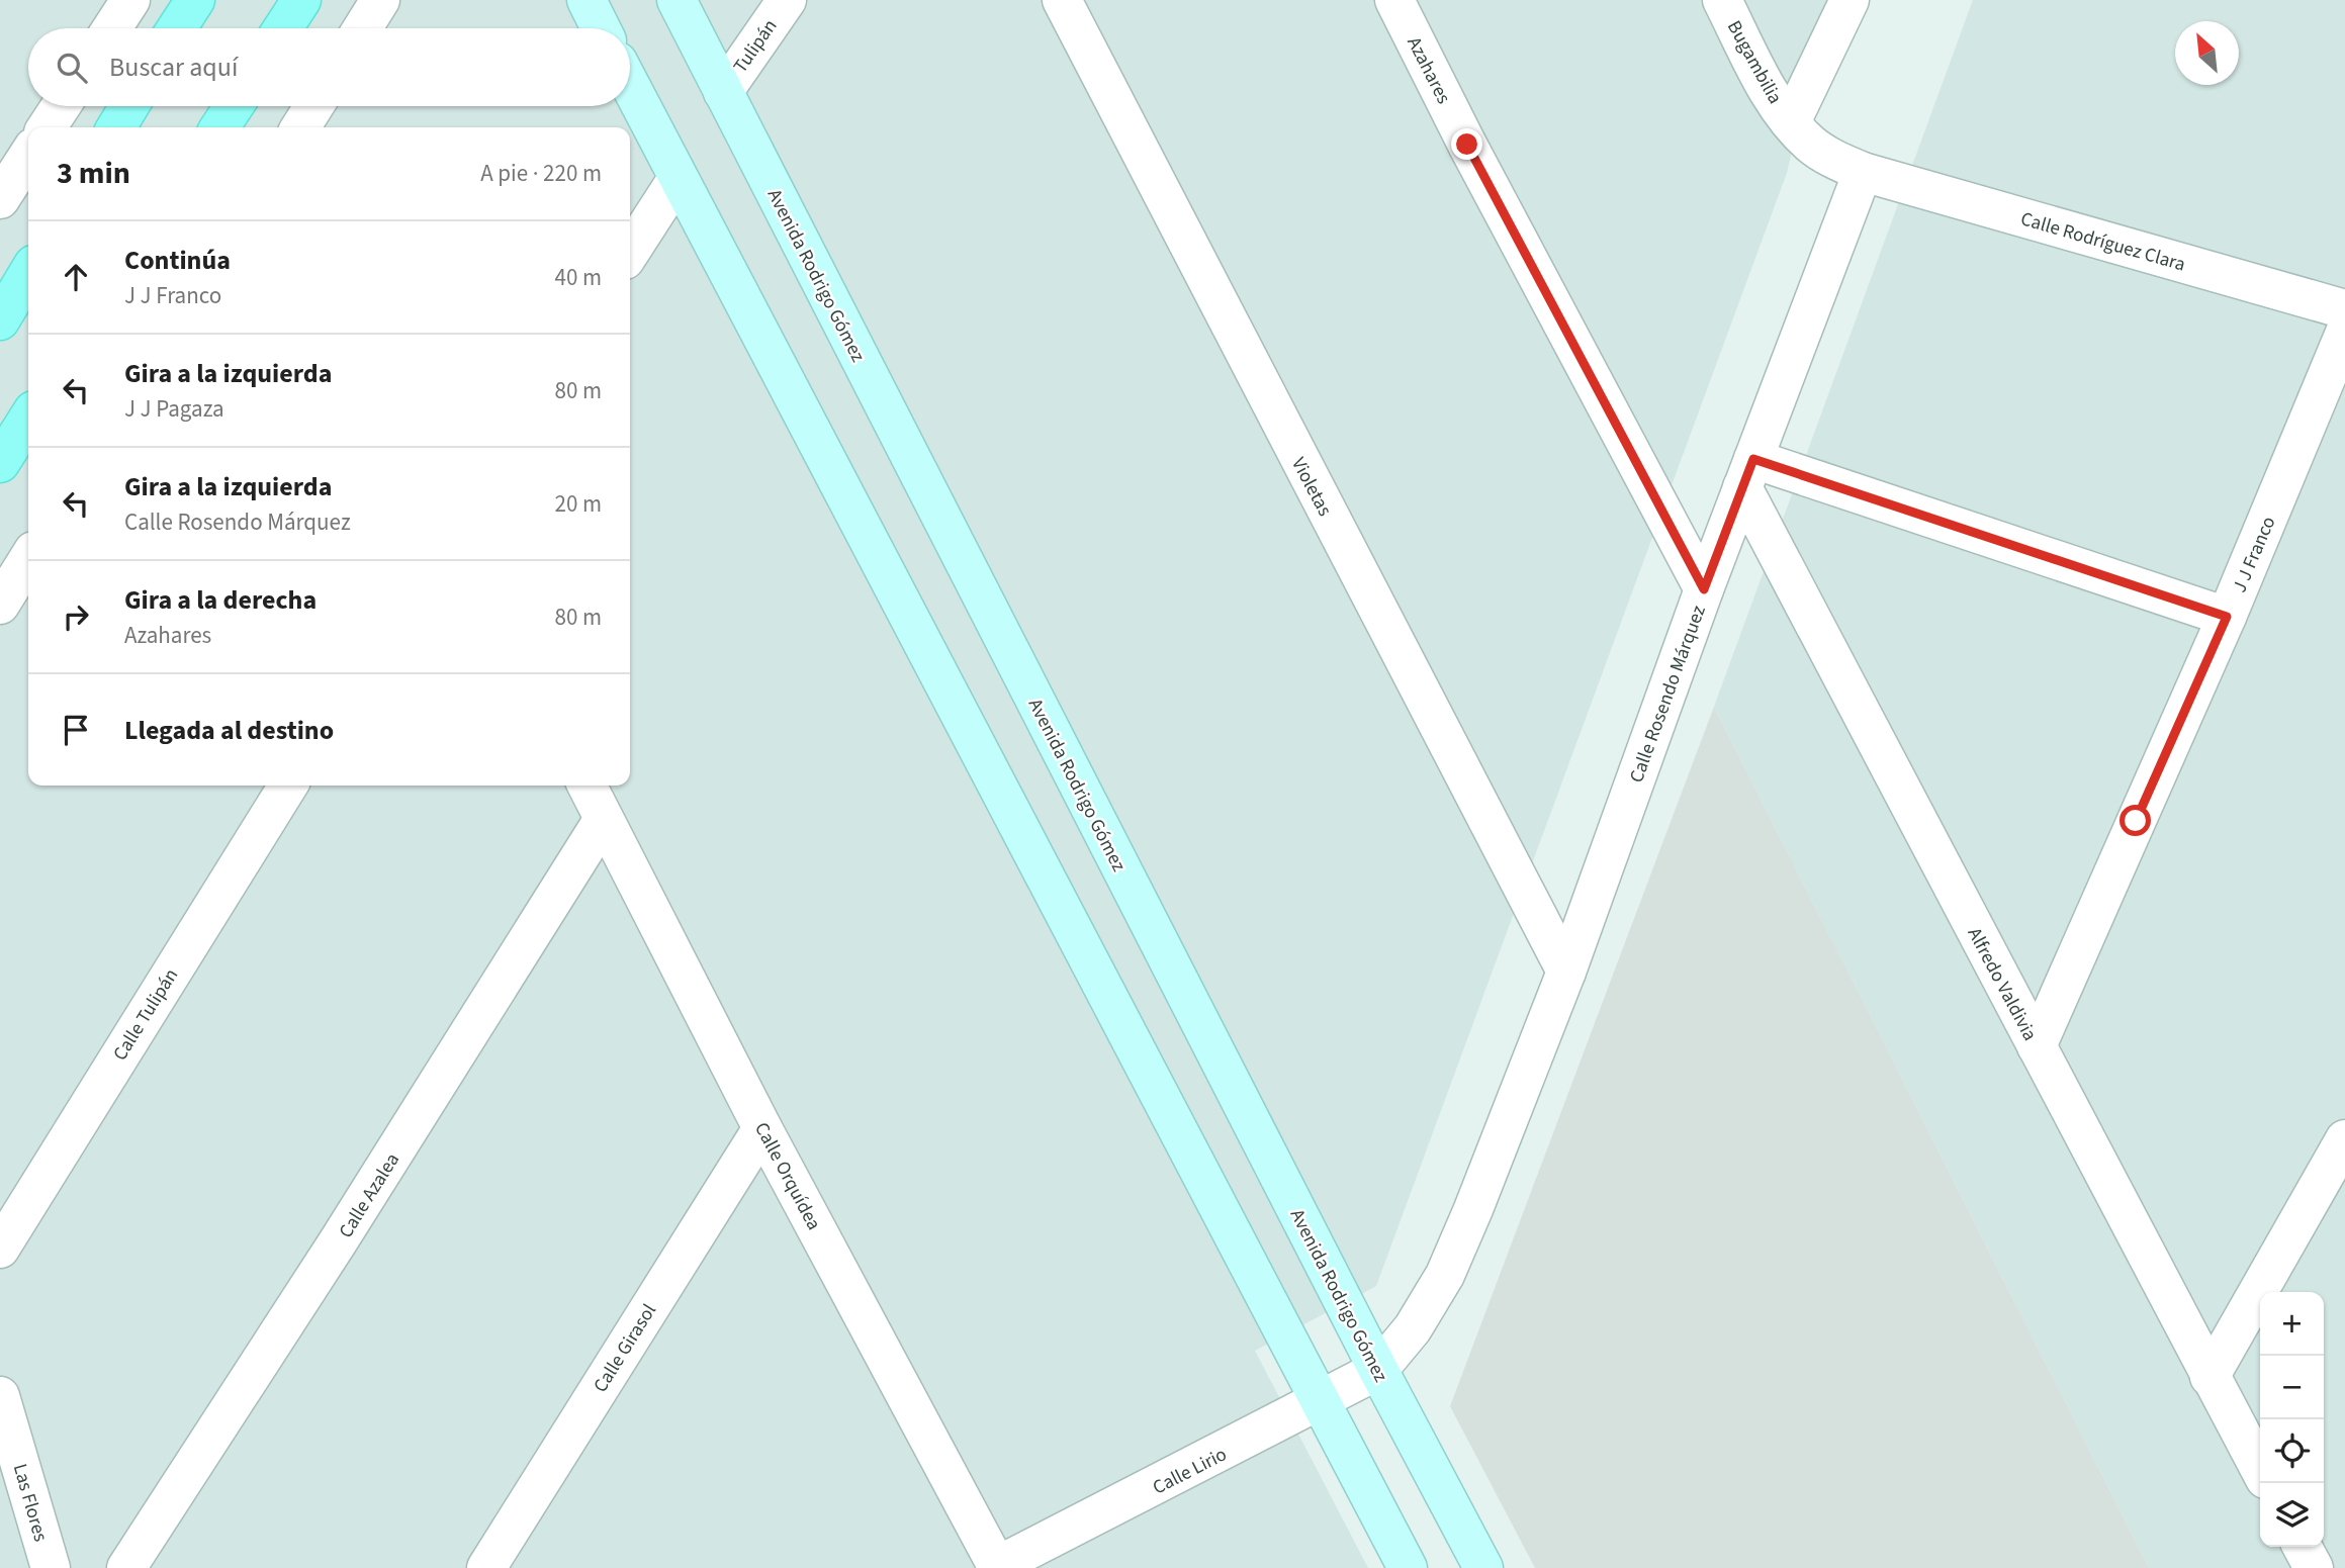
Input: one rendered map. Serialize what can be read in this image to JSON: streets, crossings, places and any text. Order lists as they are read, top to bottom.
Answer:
{
  "streets": {
    "main road": ["Avenida Rodrigo Gómez"],
    "street": [
      "Tulipán",
      "Bugambilia",
      "Azahares",
      "Calle Rodríguez Clara",
      "Violetas",
      "J J Franco",
      "Calle Rosendo Márquez",
      "Alfredo Valdivia",
      "Calle Tulipán",
      "Calle Orquídea",
      "Calle Azalea",
      "Calle Girasol",
      "Calle Lirio",
      "Las Flores"
    ]
  },
  "crossings": [
    ["Tulipán", "Avenida Rodrigo Gómez"],
    ["Azahares", "Calle Rosendo Márquez"],
    ["Calle Rodríguez Clara", "Calle Rosendo Márquez"],
    ["Avenida Rodrigo Gómez", "Calle Rosendo Márquez"],
    ["Avenida Rodrigo Gómez", "Calle Lirio"],
    ["Violetas", "Calle Rosendo Márquez"],
    ["J J Franco", "Alfredo Valdivia"],
    ["Calle Rosendo Márquez", "Alfredo Valdivia"],
    ["Calle Rosendo Márquez", "Calle Lirio"],
    ["Calle Orquídea", "Calle Azalea"],
    ["Calle Orquídea", "Calle Girasol"],
    ["Calle Orquídea", "Calle Lirio"]
  ],
  "north": "top left",
  "page": {
    "search": "Buscar aquí",
    "heading": ["3 min", "A pie · 220 m"],
    "list": [
      ["Continúa", "J J Franco", "40 m"],
      ["Gira a la izquierda", "J J Pagaza", "80 m"],
      ["Gira a la izquierda", "Calle Rosendo Márquez", "20 m"],
      ["Gira a la derecha", "Azahares", "80 m"],
      "Llegada al destino"
    ],
    "map_buttons": ["+", "−"]
  }
}
